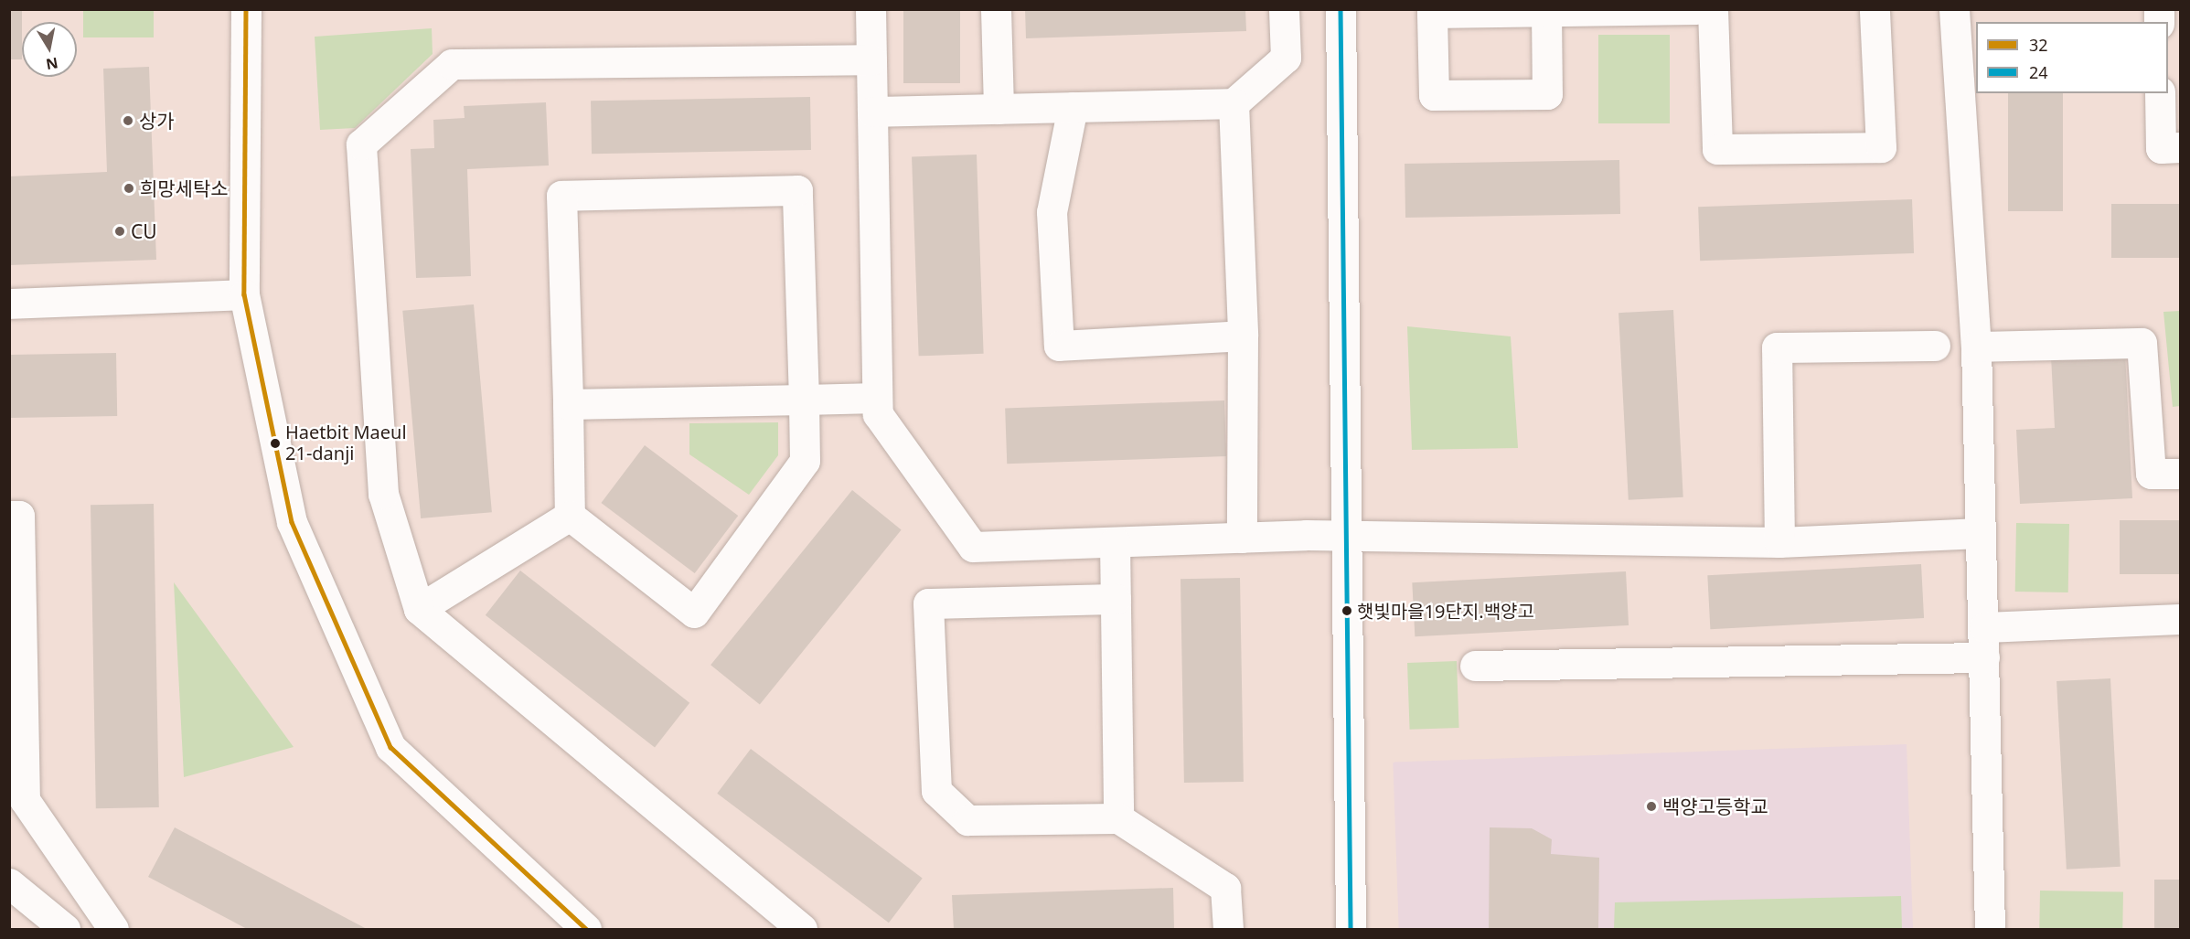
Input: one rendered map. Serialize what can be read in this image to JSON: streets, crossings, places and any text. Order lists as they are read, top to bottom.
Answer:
{
  "places": [
    "상가",
    "희망세탁소",
    "CU",
    "Haetbit Maeul 21-danji",
    "햇빛마을19단지.백양고",
    "백양고등학교"
  ],
  "lines": ["transit line 32", "transit line 24"],
  "legend": ["32", "24"],
  "north": "bottom"
}
